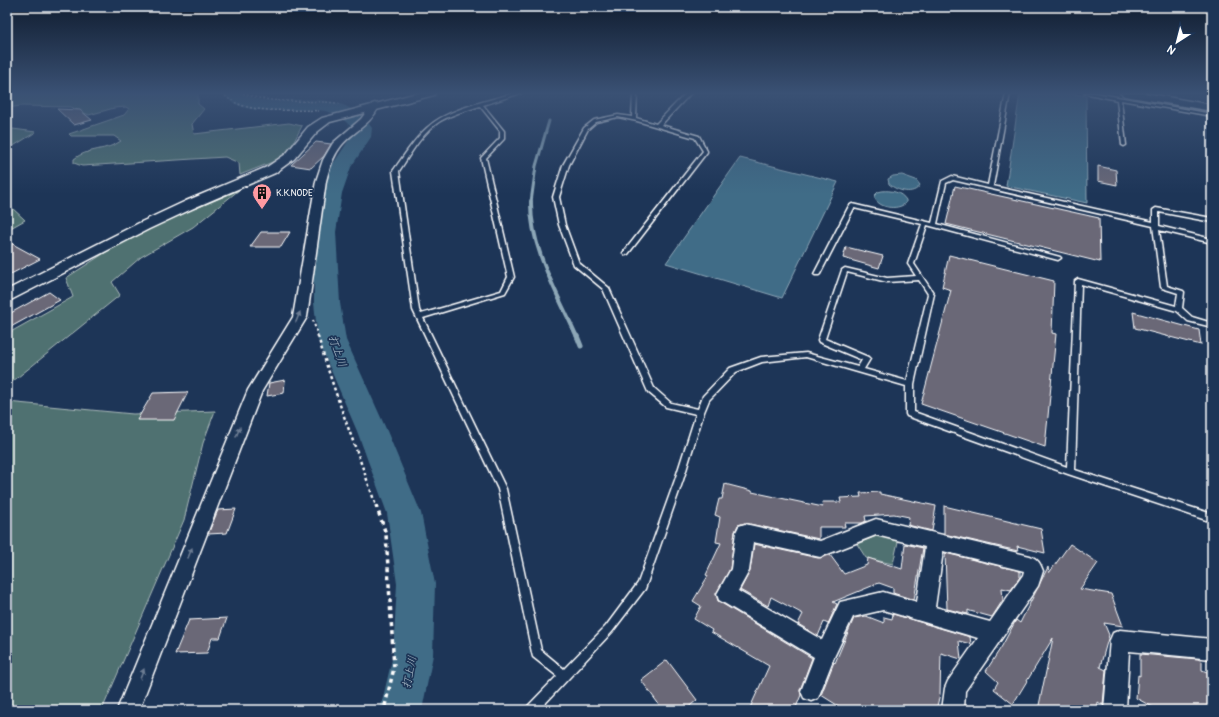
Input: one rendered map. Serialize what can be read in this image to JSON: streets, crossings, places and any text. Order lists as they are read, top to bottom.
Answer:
{
  "water": ["打上川"],
  "places": {
    "building": ["K.K.NODE"]
  },
  "north": "bottom left"
}
